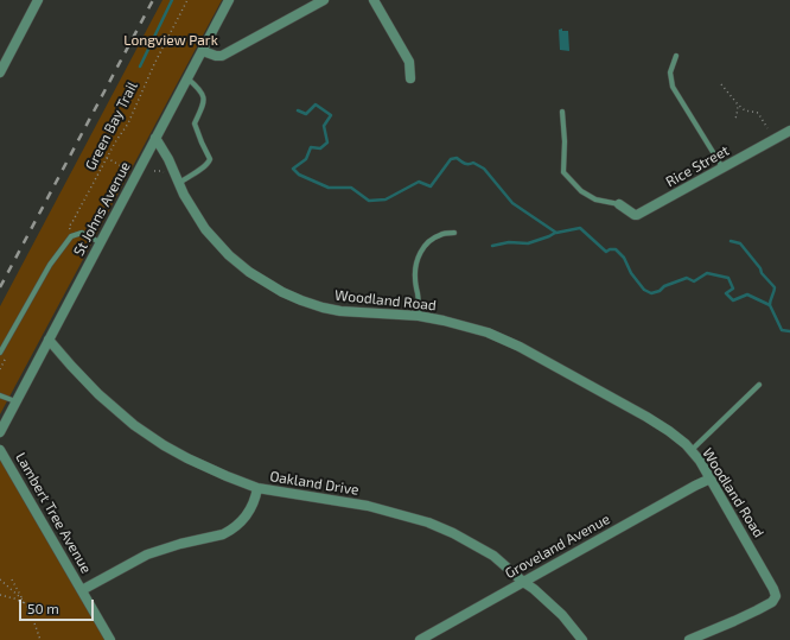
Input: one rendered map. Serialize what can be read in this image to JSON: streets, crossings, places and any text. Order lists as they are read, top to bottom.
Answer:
{
  "streets": {
    "street": [
      "Rice Street",
      "St Johns Avenue",
      "Woodland Road",
      "Oakland Drive",
      "Lambert Tree Avenue",
      "Groveland Avenue"
    ],
    "path": ["Green Bay Trail"]
  },
  "crossings": [
    ["St Johns Avenue", "Woodland Road"],
    ["St Johns Avenue", "Oakland Drive"],
    ["Woodland Road", "Groveland Avenue"],
    ["Oakland Drive", "Groveland Avenue"]
  ],
  "parks": ["Longview Park"],
  "scale_bar": "50 m"
}
